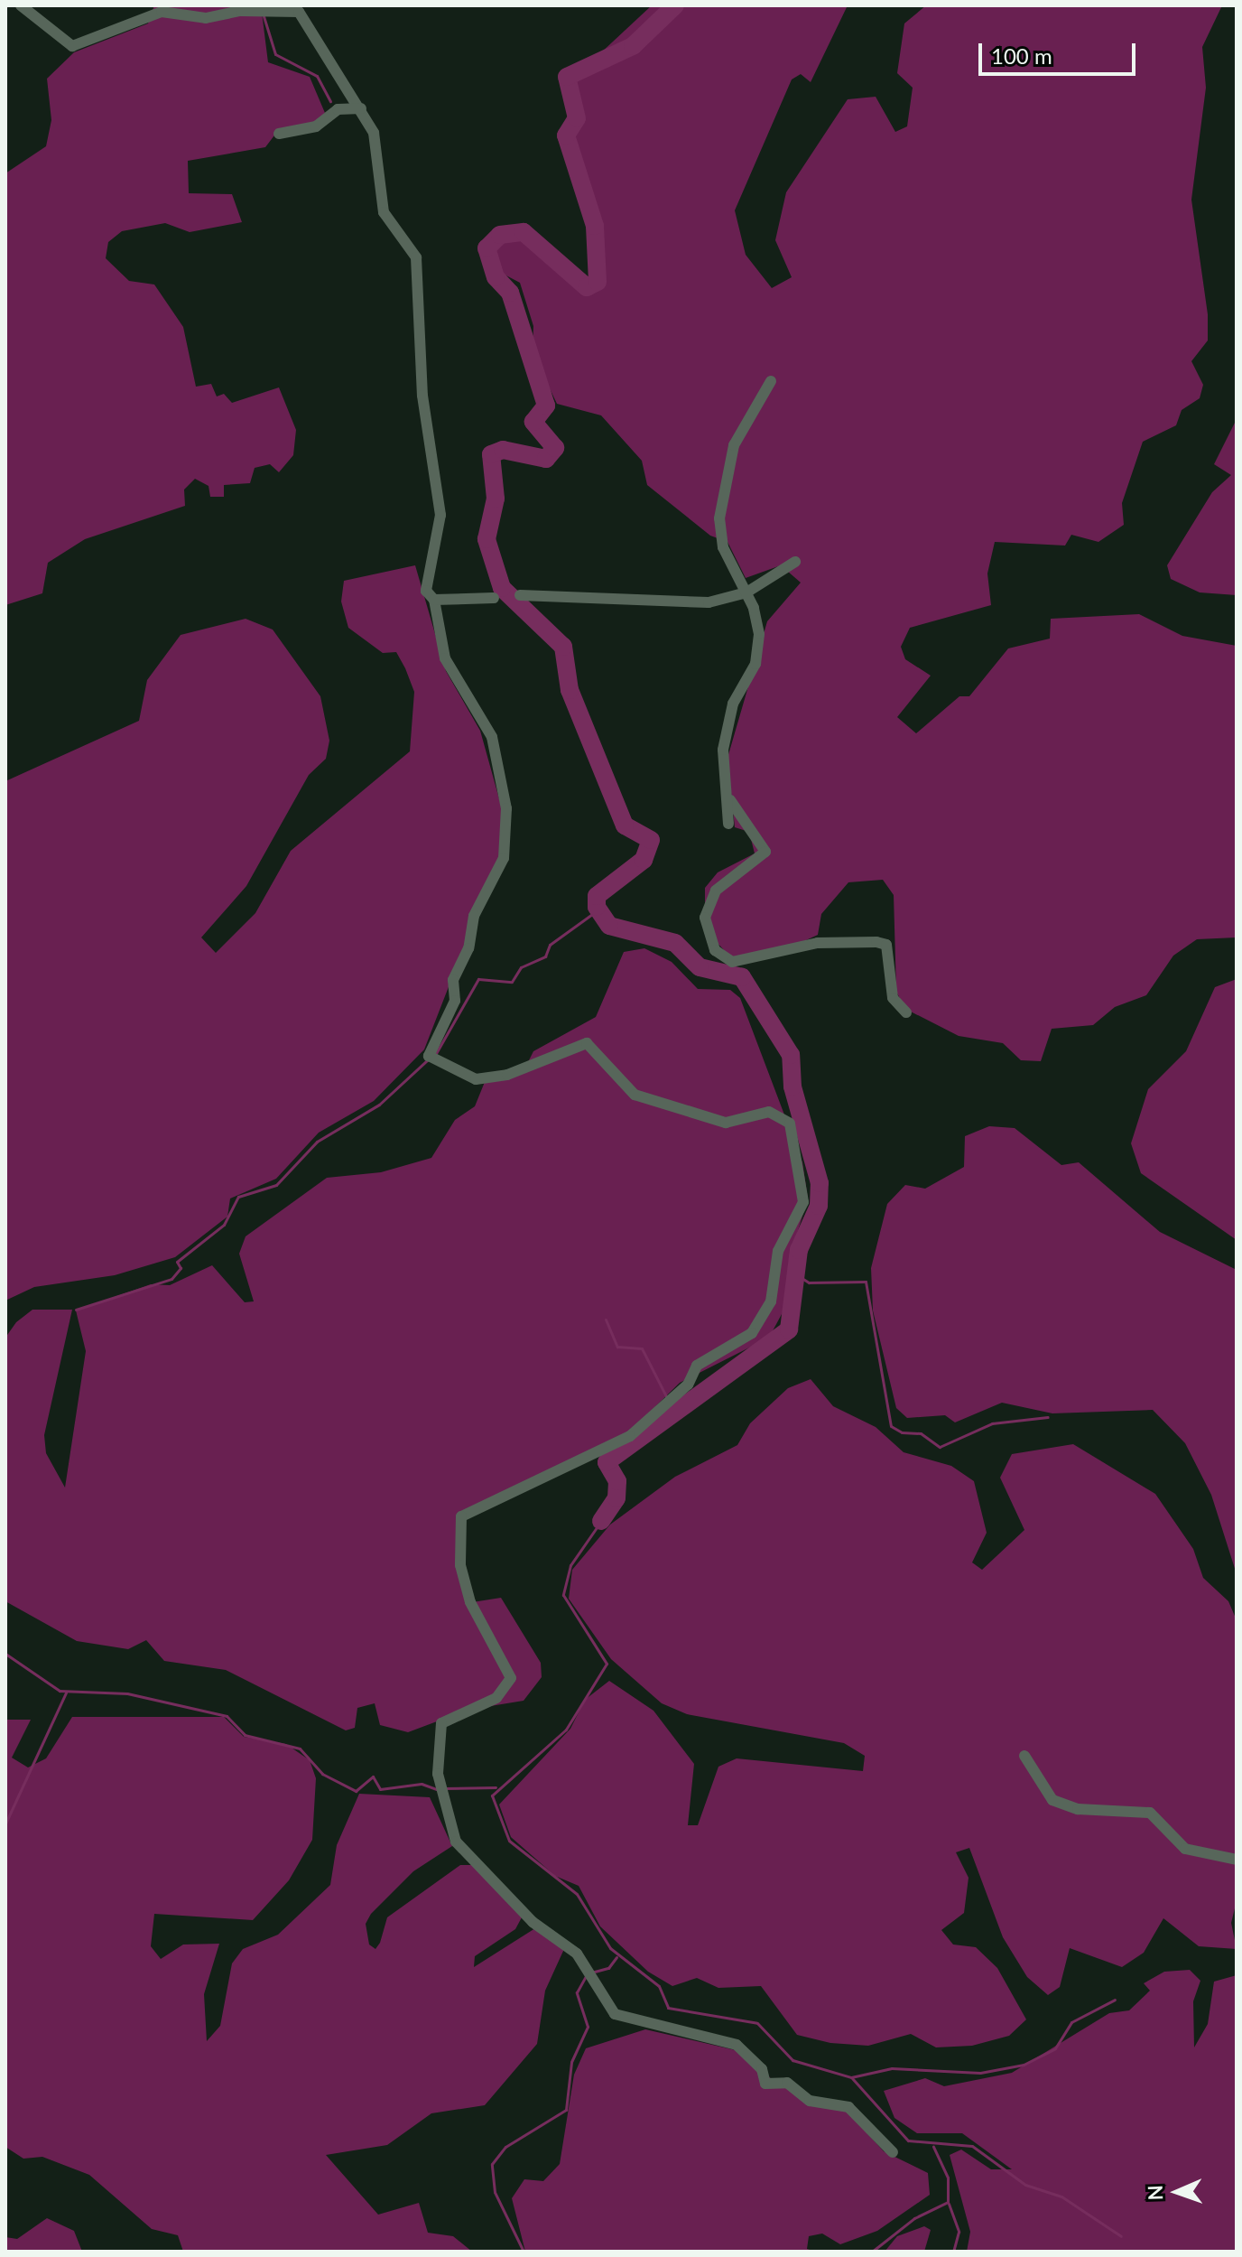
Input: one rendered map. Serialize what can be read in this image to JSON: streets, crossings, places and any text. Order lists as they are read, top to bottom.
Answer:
{
  "scale_bar": "100 m",
  "north": "left"
}
